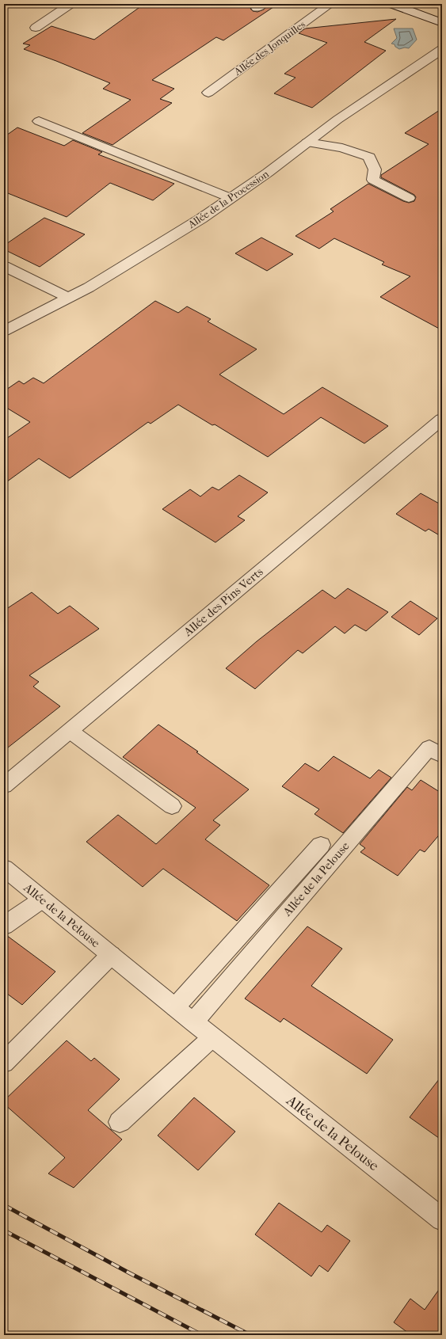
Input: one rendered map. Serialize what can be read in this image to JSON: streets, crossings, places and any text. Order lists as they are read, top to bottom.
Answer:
{
  "streets": {
    "street": [
      "Allée des Jonquilles",
      "Allée de la Procession",
      "Allée des Pins Verts",
      "Allée de la Pelouse"
    ]
  }
}
